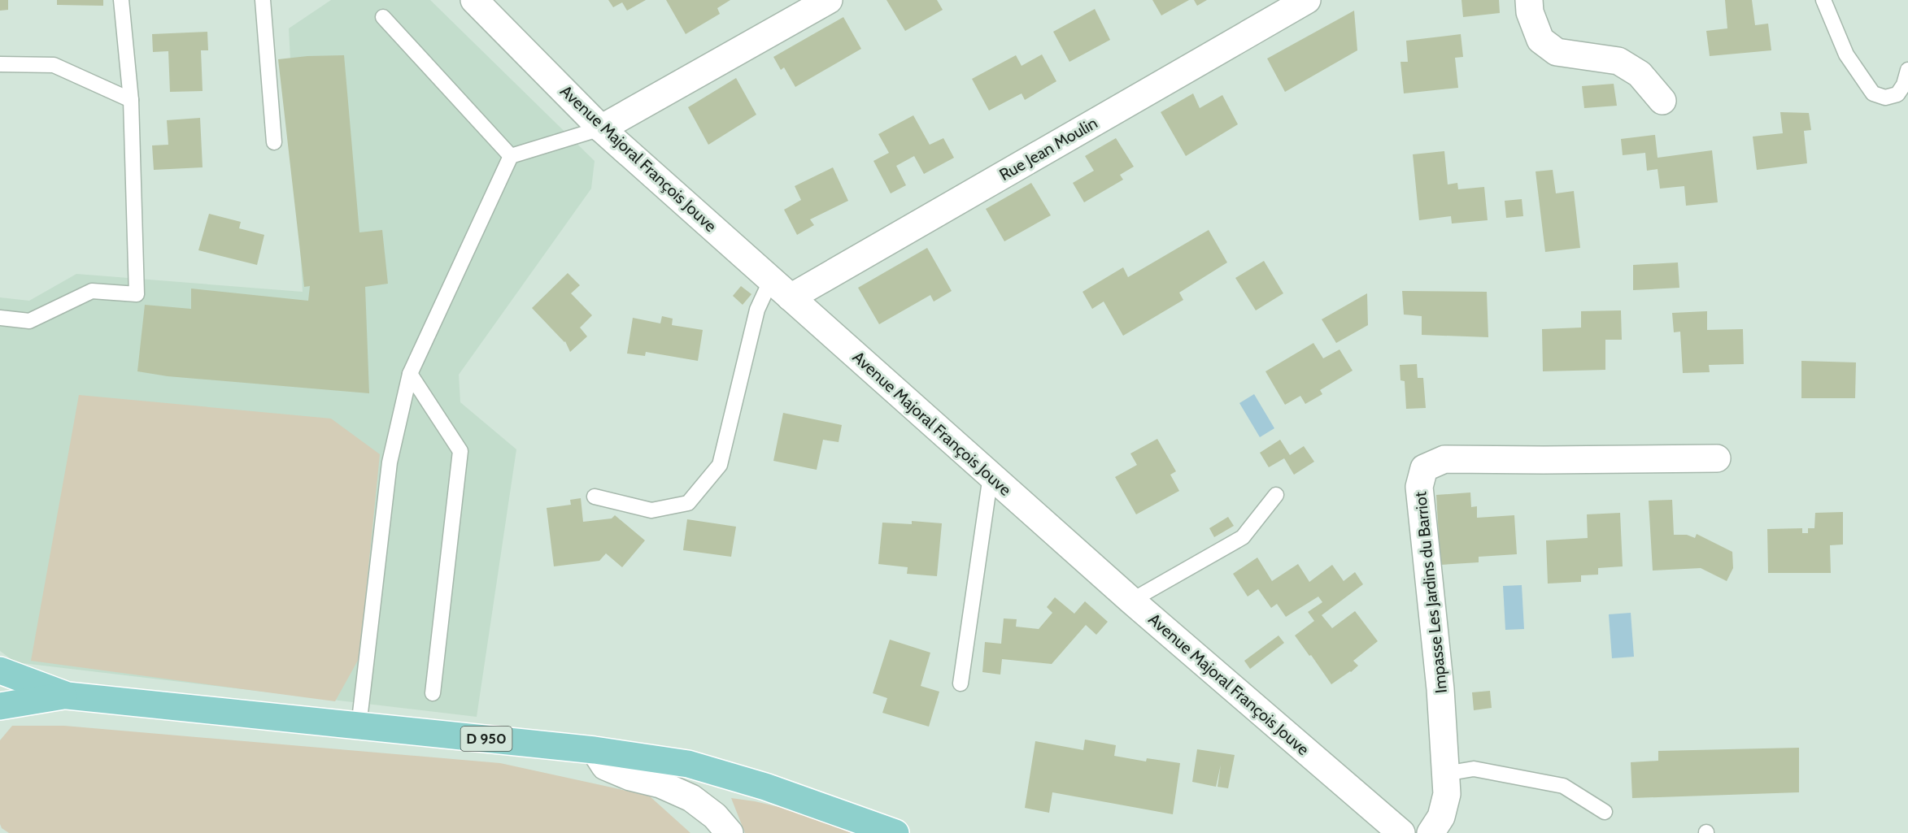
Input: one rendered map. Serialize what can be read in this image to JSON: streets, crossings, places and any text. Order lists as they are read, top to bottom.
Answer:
{
  "streets": {
    "main road": ["D 950"],
    "street": ["Rue Jean Moulin", "Avenue Majoral François Jouve", "Impasse Les Jardins du Barriot"]
  },
  "crossings": [
    ["Rue Jean Moulin", "Avenue Majoral François Jouve"]
  ]
}
